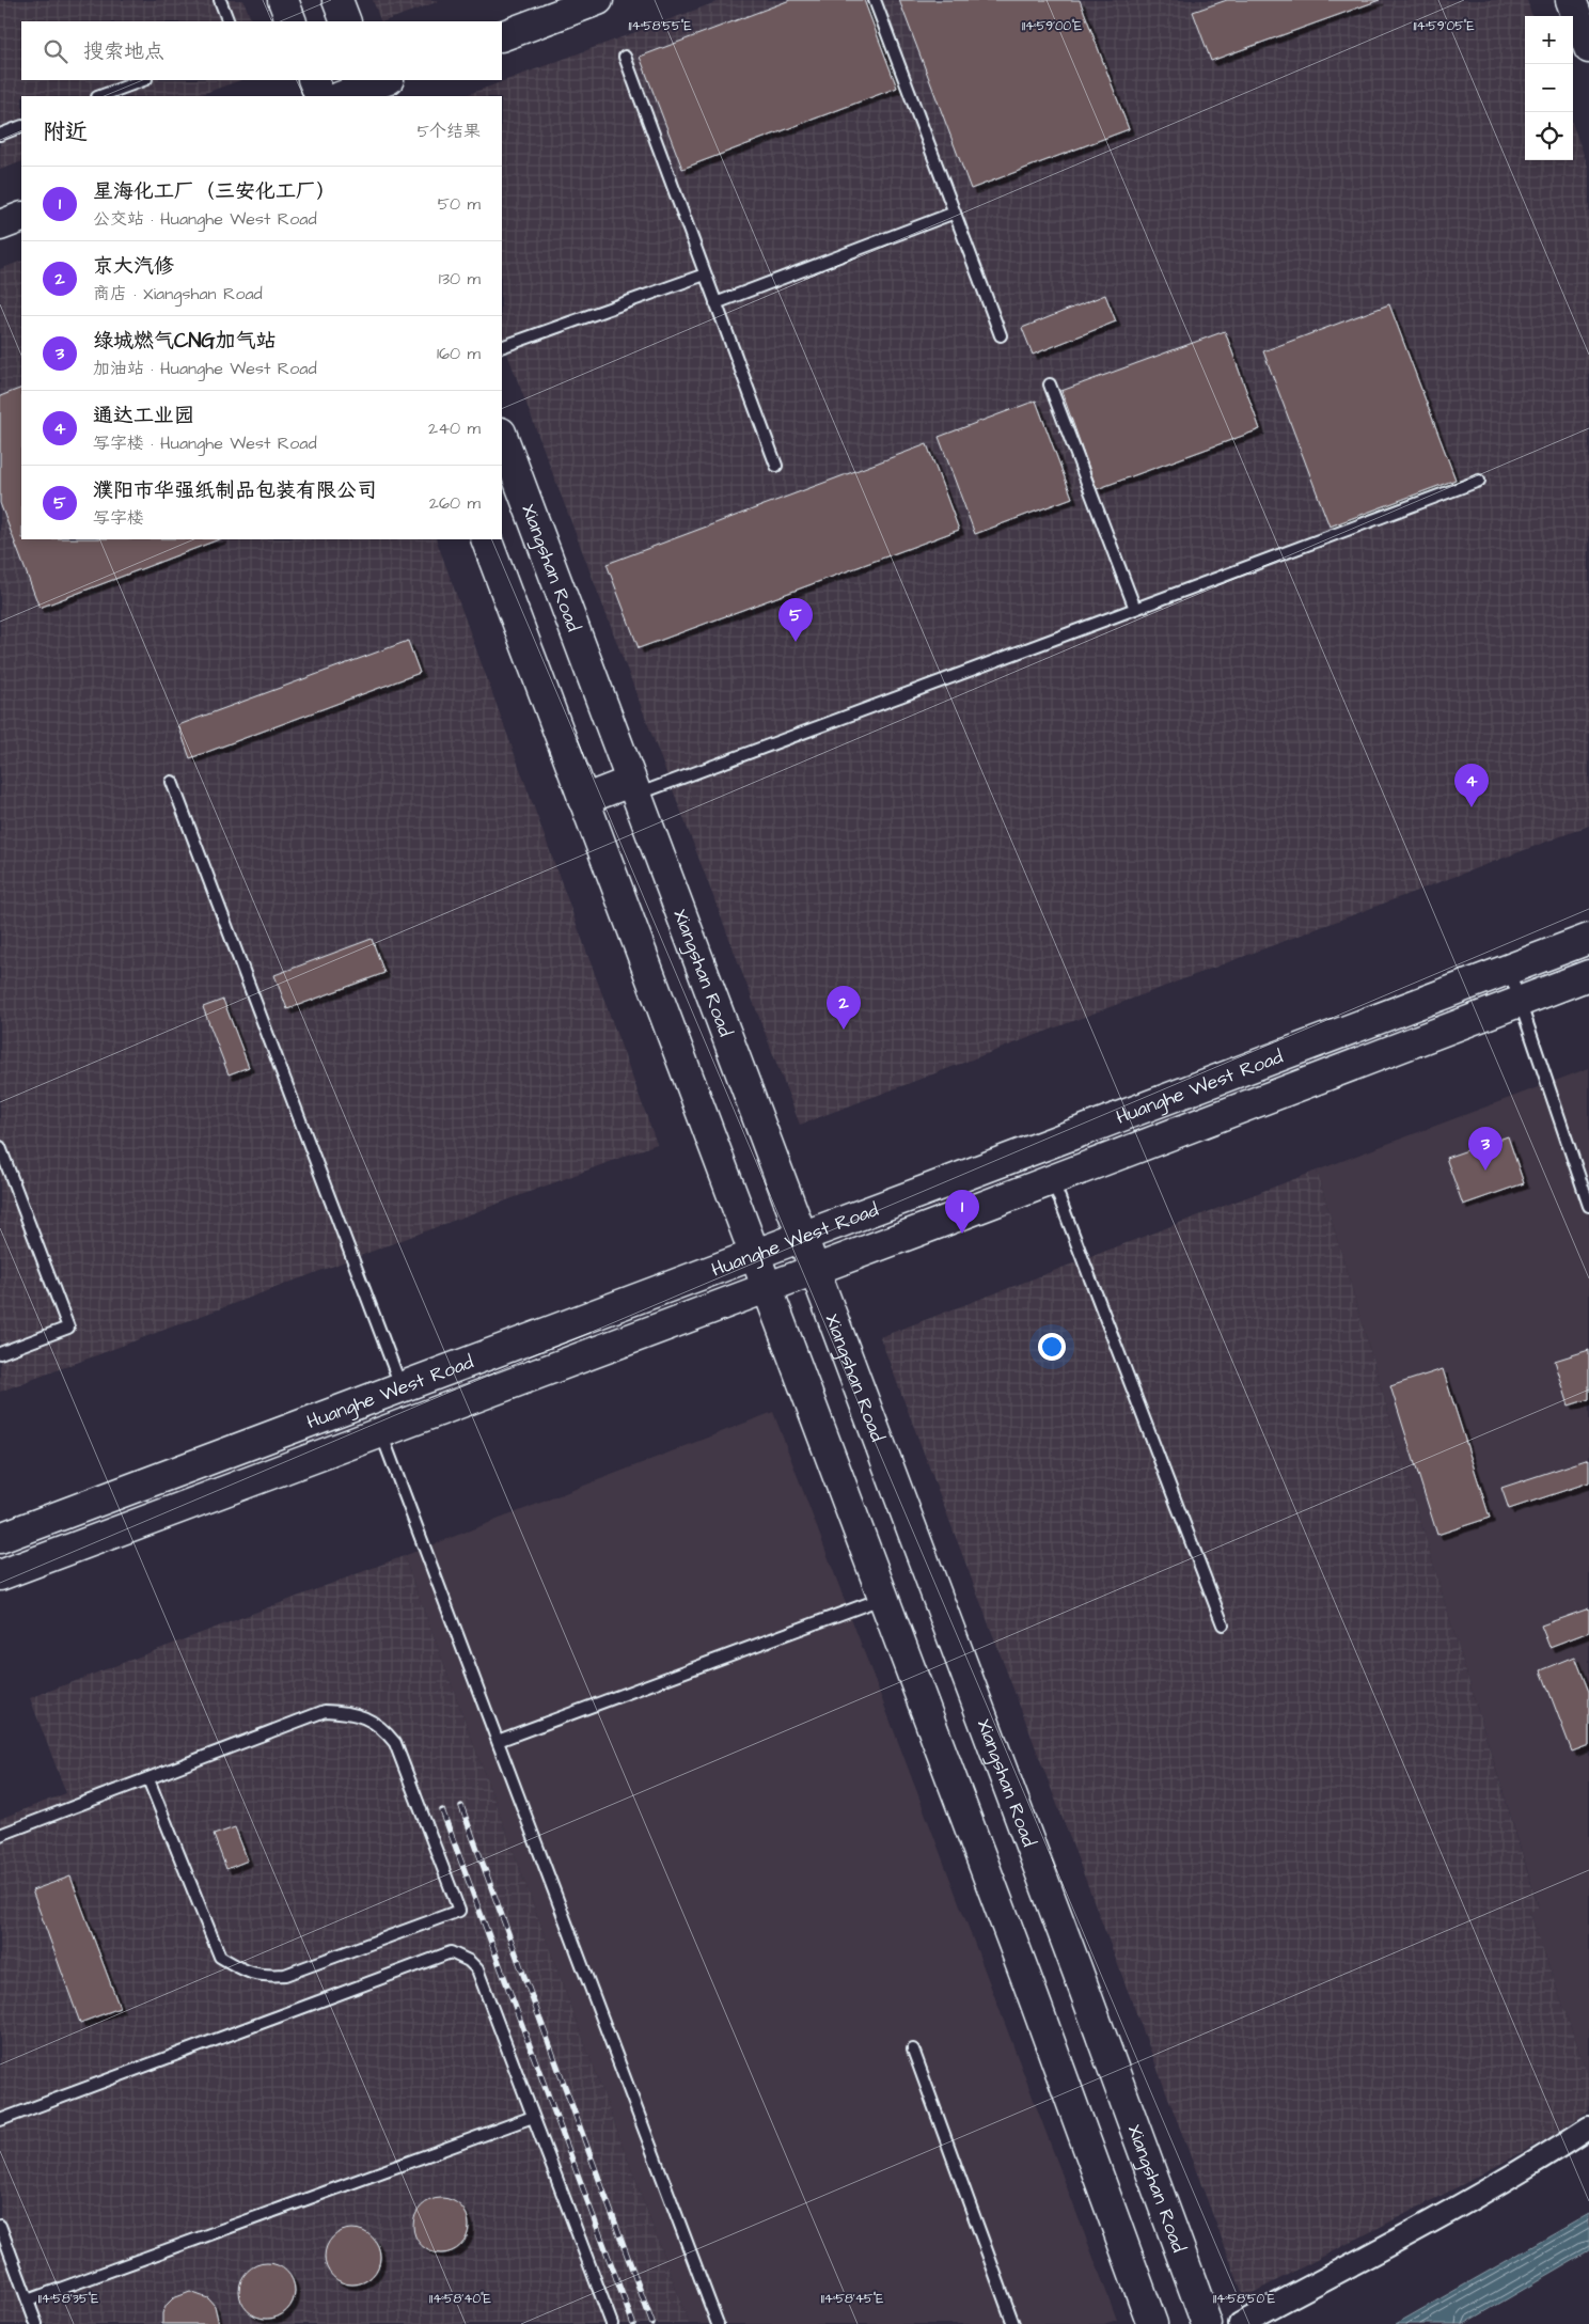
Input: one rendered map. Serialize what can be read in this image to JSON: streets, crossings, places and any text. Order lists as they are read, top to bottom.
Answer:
{
  "streets": {
    "street": ["Xiangshan Road", "Huanghe West Road"]
  },
  "crossings": [
    ["Xiangshan Road", "Huanghe West Road"]
  ],
  "page": {
    "map_buttons": ["+", "−"],
    "search": "搜索地点",
    "heading": ["附近", "5个结果"],
    "list": [
      {
        "mark": "1",
        "name": "星海化工厂（三安化工厂）",
        "note": "公交站 · Huanghe West Road",
        "value": "50 m"
      },
      {
        "mark": "2",
        "name": "京大汽修",
        "note": "商店 · Xiangshan Road",
        "value": "130 m"
      },
      {
        "mark": "3",
        "name": "绿城燃气CNG加气站",
        "note": "加油站 · Huanghe West Road",
        "value": "160 m"
      },
      {
        "mark": "4",
        "name": "通达工业园",
        "note": "写字楼 · Huanghe West Road",
        "value": "240 m"
      },
      {
        "mark": "5",
        "name": "濮阳市华强纸制品包装有限公司",
        "note": "写字楼",
        "value": "260 m"
      }
    ],
    "pins": [
      "5",
      "4",
      "2",
      "3",
      "1"
    ]
  },
  "coordinates": [
    "114°58'55\"E",
    "114°59'00\"E",
    "114°59'05\"E",
    "114°58'35\"E",
    "114°58'40\"E",
    "114°58'45\"E",
    "114°58'50\"E"
  ]
}
